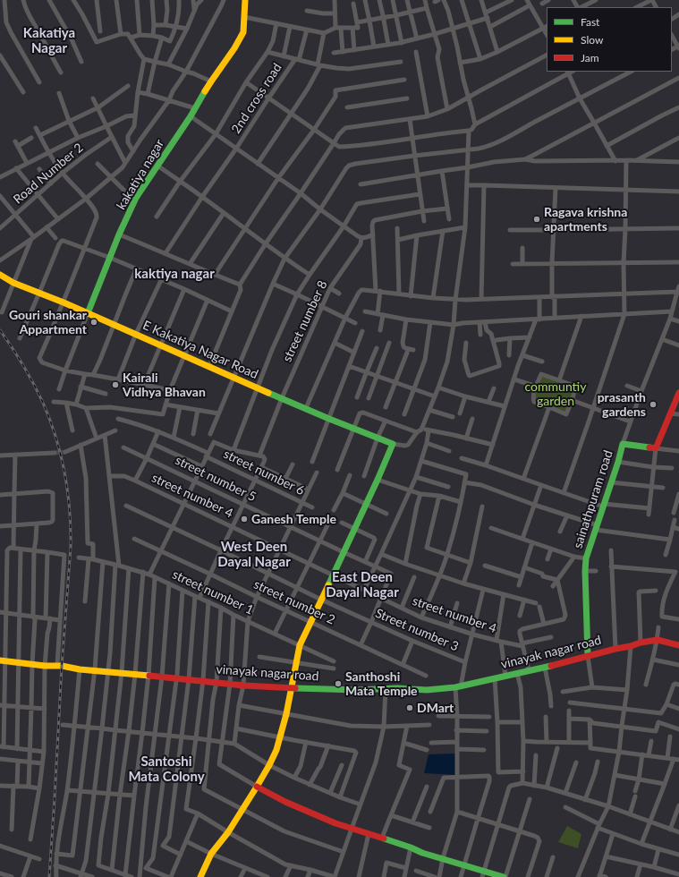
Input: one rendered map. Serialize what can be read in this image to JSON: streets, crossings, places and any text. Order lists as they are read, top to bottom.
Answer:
{
  "streets": {
    "street": [
      "2nd cross road",
      "Road Number 2",
      "kakatiya nagar",
      "street number 8",
      "E Kakatiya Nagar Road",
      "street number 6",
      "street number 5",
      "street number 4",
      "sainathpuram road",
      "street number 1",
      "street number 2",
      "Street number 3",
      "vinayak nagar road"
    ]
  },
  "crossings": [
    ["kakatiya nagar", "E Kakatiya Nagar Road"],
    ["street number 8", "E Kakatiya Nagar Road"],
    ["street number 5", "street number 4"],
    ["sainathpuram road", "vinayak nagar road"]
  ],
  "districts": [
    "Kakatiya Nagar",
    "kaktiya nagar",
    "West Deen Dayal Nagar",
    "East Deen Dayal Nagar",
    "Santoshi Mata Colony"
  ],
  "parks": ["communtiy garden"],
  "places": [
    "Ragava krishna apartments",
    "Gouri shankar Appartment",
    "Kairali Vidhya Bhavan",
    "prasanth gardens",
    "Ganesh Temple",
    "Santhoshi Mata Temple",
    "DMart"
  ],
  "legend": ["Fast", "Slow", "Jam"]
}
